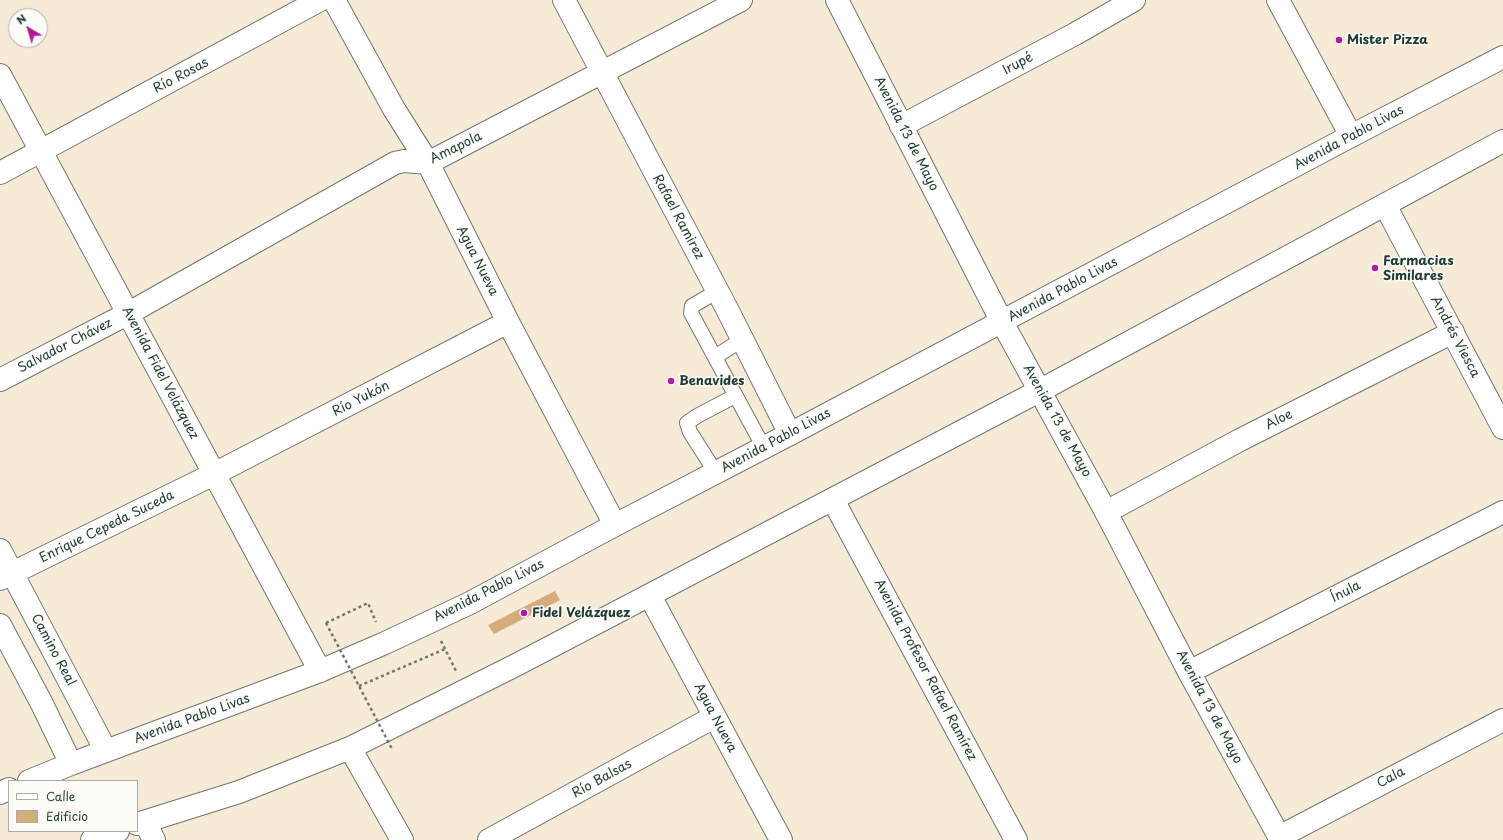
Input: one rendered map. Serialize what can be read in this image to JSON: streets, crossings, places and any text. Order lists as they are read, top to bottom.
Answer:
{
  "streets": {
    "street": [
      "Irupé",
      "Río Rosas",
      "Avenida 13 de Mayo",
      "Avenida Pablo Livas",
      "Amapola",
      "Rafael Ramirez",
      "Agua Nueva",
      "Andrés Viesca",
      "Salvador Chávez",
      "Avenida Fidel Velázquez",
      "Río Yukón",
      "Aloe",
      "Enrique Cepeda Suceda",
      "Ínula",
      "Camino Real",
      "Avenida Profesor Rafael Ramírez",
      "Cala",
      "Río Balsas"
    ]
  },
  "crossings": [
    ["Irupé", "Avenida 13 de Mayo"],
    ["Río Rosas", "Avenida Fidel Velázquez"],
    ["Avenida 13 de Mayo", "Avenida Pablo Livas"],
    ["Avenida 13 de Mayo", "Aloe"],
    ["Avenida 13 de Mayo", "Ínula"],
    ["Avenida 13 de Mayo", "Cala"],
    ["Avenida Pablo Livas", "Rafael Ramirez"],
    ["Avenida Pablo Livas", "Agua Nueva"],
    ["Avenida Pablo Livas", "Avenida Fidel Velázquez"],
    ["Avenida Pablo Livas", "Camino Real"],
    ["Amapola", "Rafael Ramirez"],
    ["Amapola", "Agua Nueva"],
    ["Amapola", "Salvador Chávez"],
    ["Amapola", "Avenida Fidel Velázquez"],
    ["Agua Nueva", "Río Yukón"],
    ["Agua Nueva", "Río Balsas"],
    ["Andrés Viesca", "Aloe"],
    ["Salvador Chávez", "Avenida Fidel Velázquez"],
    ["Avenida Fidel Velázquez", "Río Yukón"],
    ["Avenida Fidel Velázquez", "Enrique Cepeda Suceda"],
    ["Río Yukón", "Enrique Cepeda Suceda"],
    ["Enrique Cepeda Suceda", "Camino Real"]
  ],
  "places": [
    "Mister Pizza",
    "Farmacias Similares",
    "Benavides",
    "Fidel Velázquez"
  ],
  "legend": ["Calle", "Edificio"],
  "north": "top left"
}
